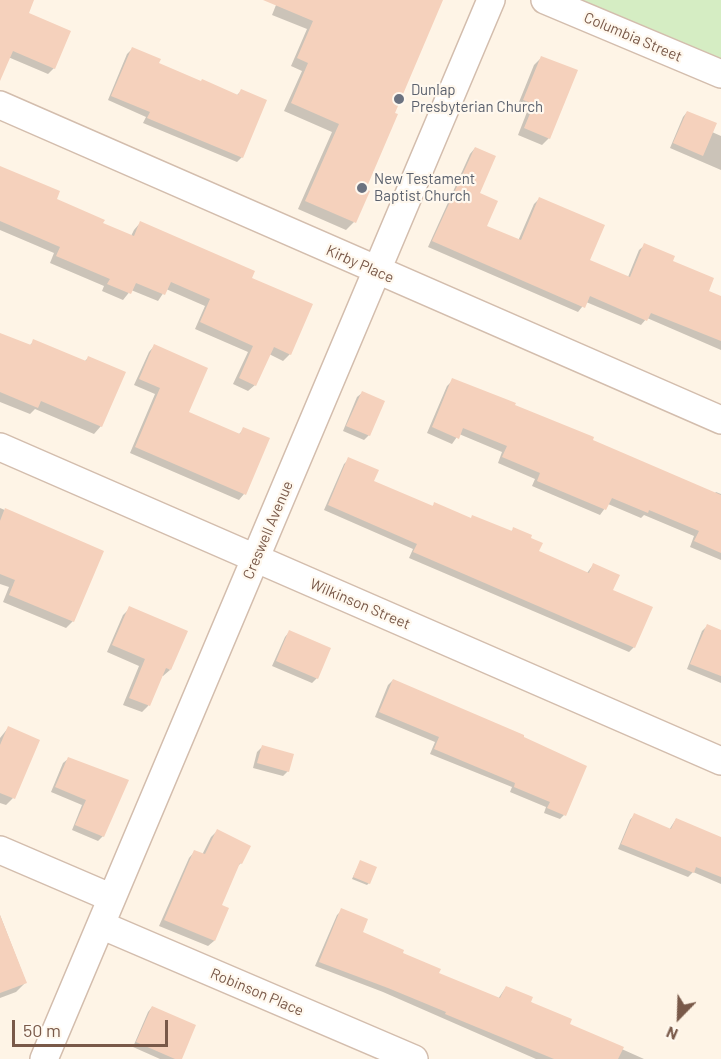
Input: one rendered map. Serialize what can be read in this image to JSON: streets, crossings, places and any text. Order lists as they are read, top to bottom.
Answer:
{
  "streets": {
    "street": [
      "Columbia Street",
      "Kirby Place",
      "Creswell Avenue",
      "Wilkinson Street",
      "Robinson Place"
    ]
  },
  "crossings": [
    ["Kirby Place", "Creswell Avenue"],
    ["Creswell Avenue", "Wilkinson Street"],
    ["Creswell Avenue", "Robinson Place"]
  ],
  "places": ["Dunlap Presbyterian Church", "New Testament Baptist Church"],
  "scale_bar": "50 m",
  "north": "bottom left"
}
